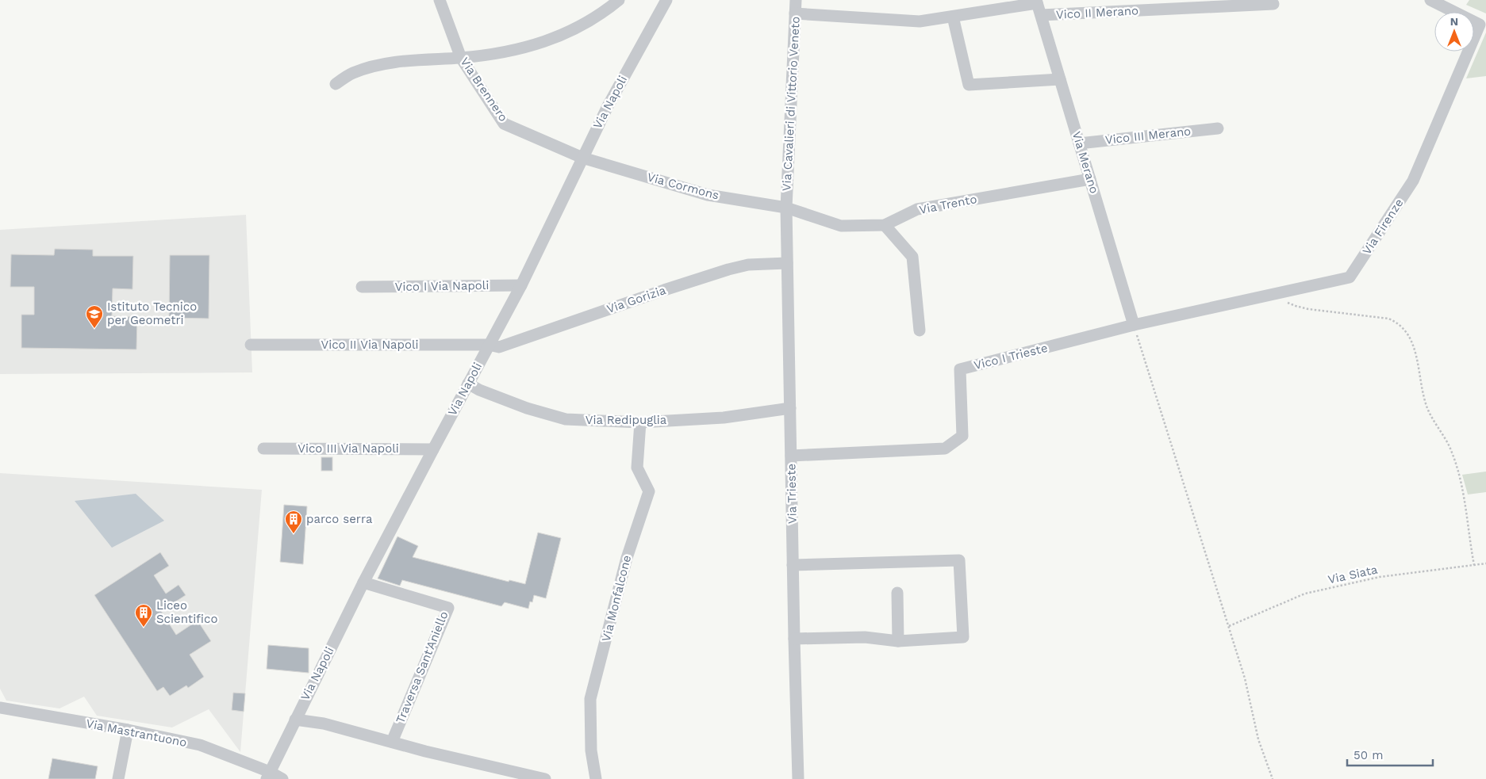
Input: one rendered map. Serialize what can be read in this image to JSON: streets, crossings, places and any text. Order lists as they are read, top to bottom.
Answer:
{
  "streets": {
    "street": [
      "Vico II Merano",
      "Via Brennero",
      "Via Napoli",
      "Via Cavalieri di Vittorio Veneto",
      "Vico III Merano",
      "Via Merano",
      "Via Cormons",
      "Via Trento",
      "Via Firenze",
      "Vico I Via Napoli",
      "Via Gorizia",
      "Vico II Via Napoli",
      "Vico I Trieste",
      "Via Redipuglia",
      "Vico III Via Napoli",
      "Via Trieste",
      "Via Monfalcone",
      "Traversa Sant'Aniello",
      "Via Mastrantuono"
    ],
    "path": ["Via Siata"]
  },
  "crossings": [
    ["Vico II Merano", "Via Merano"],
    ["Via Brennero", "Via Napoli"],
    ["Via Brennero", "Via Cormons"],
    ["Via Napoli", "Via Cormons"],
    ["Via Napoli", "Vico I Via Napoli"],
    ["Via Napoli", "Via Gorizia"],
    ["Via Napoli", "Vico II Via Napoli"],
    ["Via Napoli", "Via Redipuglia"],
    ["Via Napoli", "Vico III Via Napoli"],
    ["Via Napoli", "Traversa Sant'Aniello"],
    ["Via Napoli", "Via Mastrantuono"],
    ["Via Cavalieri di Vittorio Veneto", "Via Cormons"],
    ["Via Cavalieri di Vittorio Veneto", "Via Trento"],
    ["Via Cavalieri di Vittorio Veneto", "Via Trieste"],
    ["Vico III Merano", "Via Merano"],
    ["Via Merano", "Via Trento"],
    ["Via Merano", "Via Firenze"],
    ["Via Merano", "Vico I Trieste"],
    ["Via Cormons", "Via Trento"],
    ["Via Cormons", "Via Trieste"],
    ["Via Trento", "Via Trieste"],
    ["Via Firenze", "Vico I Trieste"],
    ["Via Gorizia", "Vico II Via Napoli"],
    ["Via Gorizia", "Via Trieste"],
    ["Vico I Trieste", "Via Trieste"],
    ["Via Redipuglia", "Via Trieste"],
    ["Via Redipuglia", "Via Monfalcone"]
  ],
  "places": {
    "school or university": ["Istituto Tecnico per Geometri"],
    "building": ["parco serra", "Liceo Scientifico"]
  },
  "scale_bar": "50 m",
  "north": "top"
}
